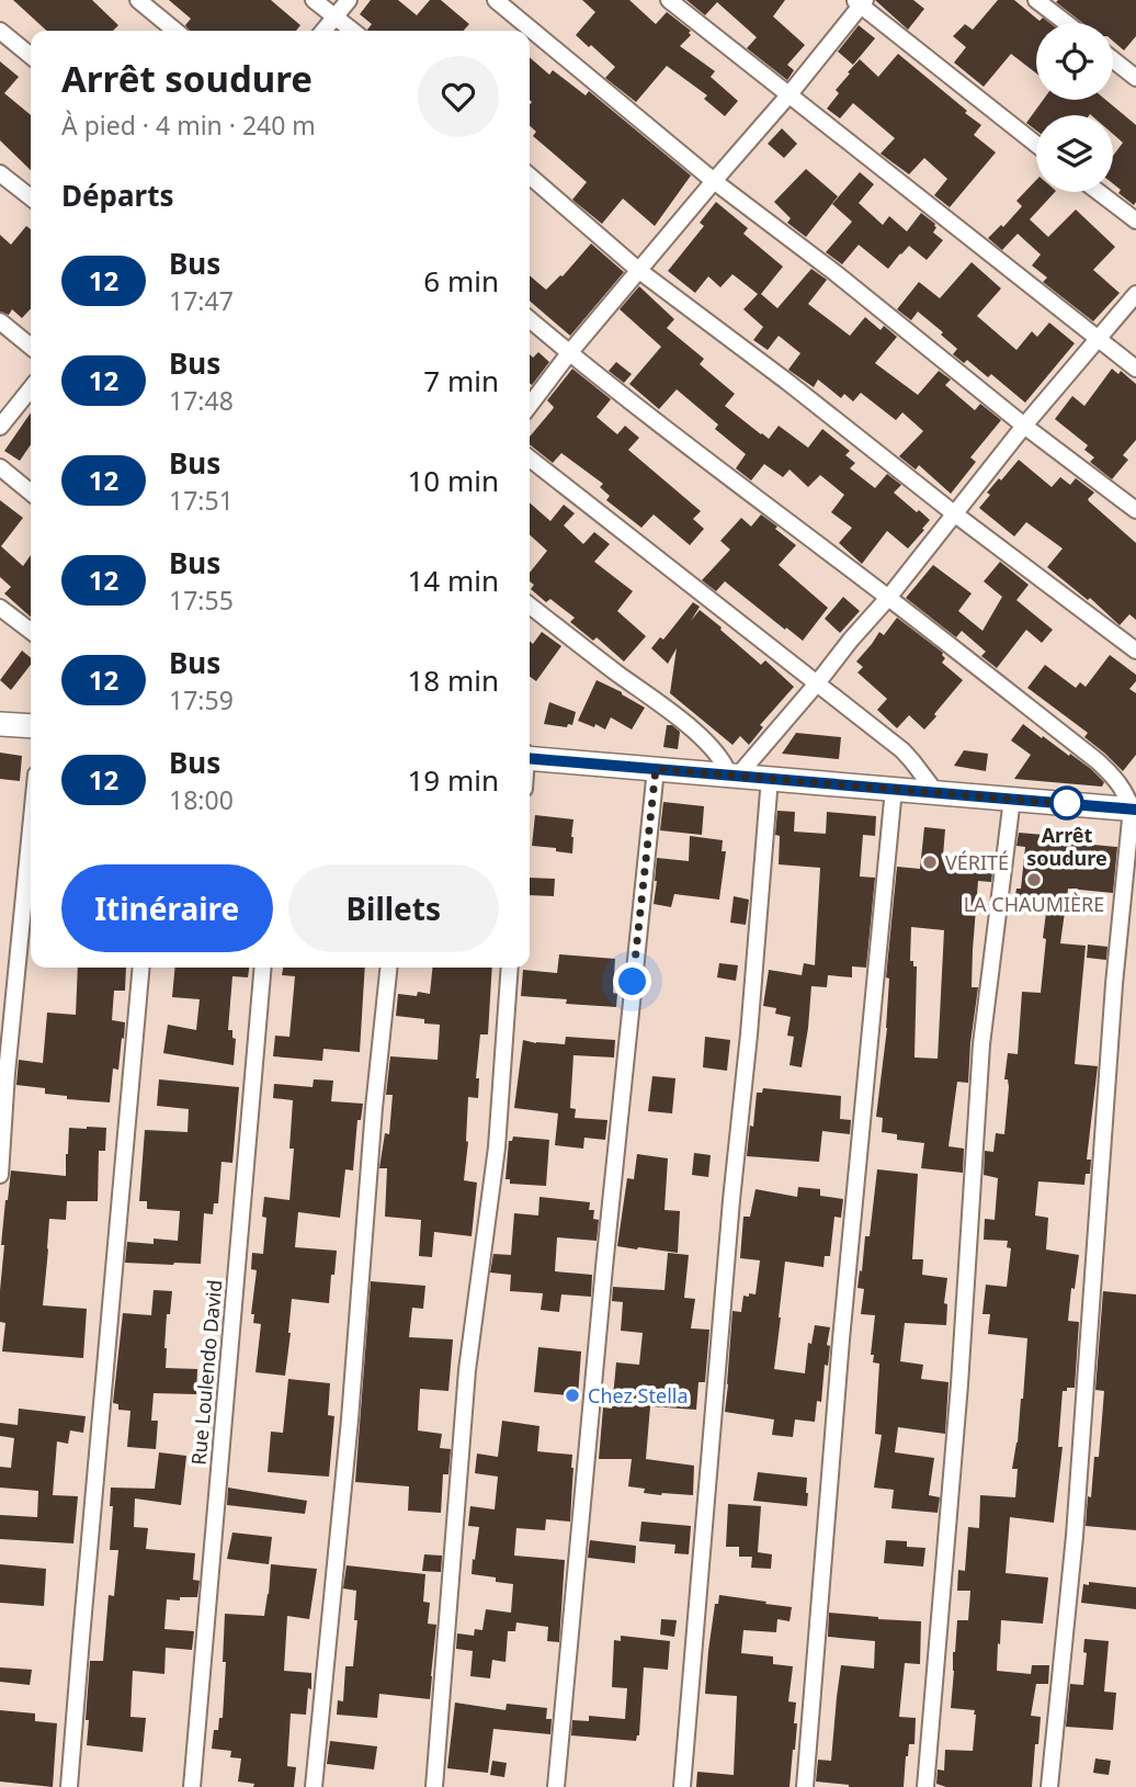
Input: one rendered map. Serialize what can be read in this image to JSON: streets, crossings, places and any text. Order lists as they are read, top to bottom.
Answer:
{
  "streets": {
    "street": ["Rue Loulendo David"]
  },
  "places": [
    "Arrêt soudure",
    "VÉRITÉ",
    "LA CHAUMIÈRE",
    "Chez Stella"
  ],
  "lines": ["bus line 12"],
  "page": {
    "heading": [
      ["Arrêt soudure", "À pied · 4 min · 240 m"],
      "Départs"
    ],
    "list": [
      {
        "mark": "12",
        "name": "Bus",
        "note": "17:47",
        "value": "6 min"
      },
      {
        "mark": "12",
        "name": "Bus",
        "note": "17:48",
        "value": "7 min"
      },
      {
        "mark": "12",
        "name": "Bus",
        "note": "17:51",
        "value": "10 min"
      },
      {
        "mark": "12",
        "name": "Bus",
        "note": "17:55",
        "value": "14 min"
      },
      {
        "mark": "12",
        "name": "Bus",
        "note": "17:59",
        "value": "18 min"
      },
      {
        "mark": "12",
        "name": "Bus",
        "note": "18:00",
        "value": "19 min"
      }
    ],
    "buttons": ["Itinéraire", "Billets"]
  }
}
